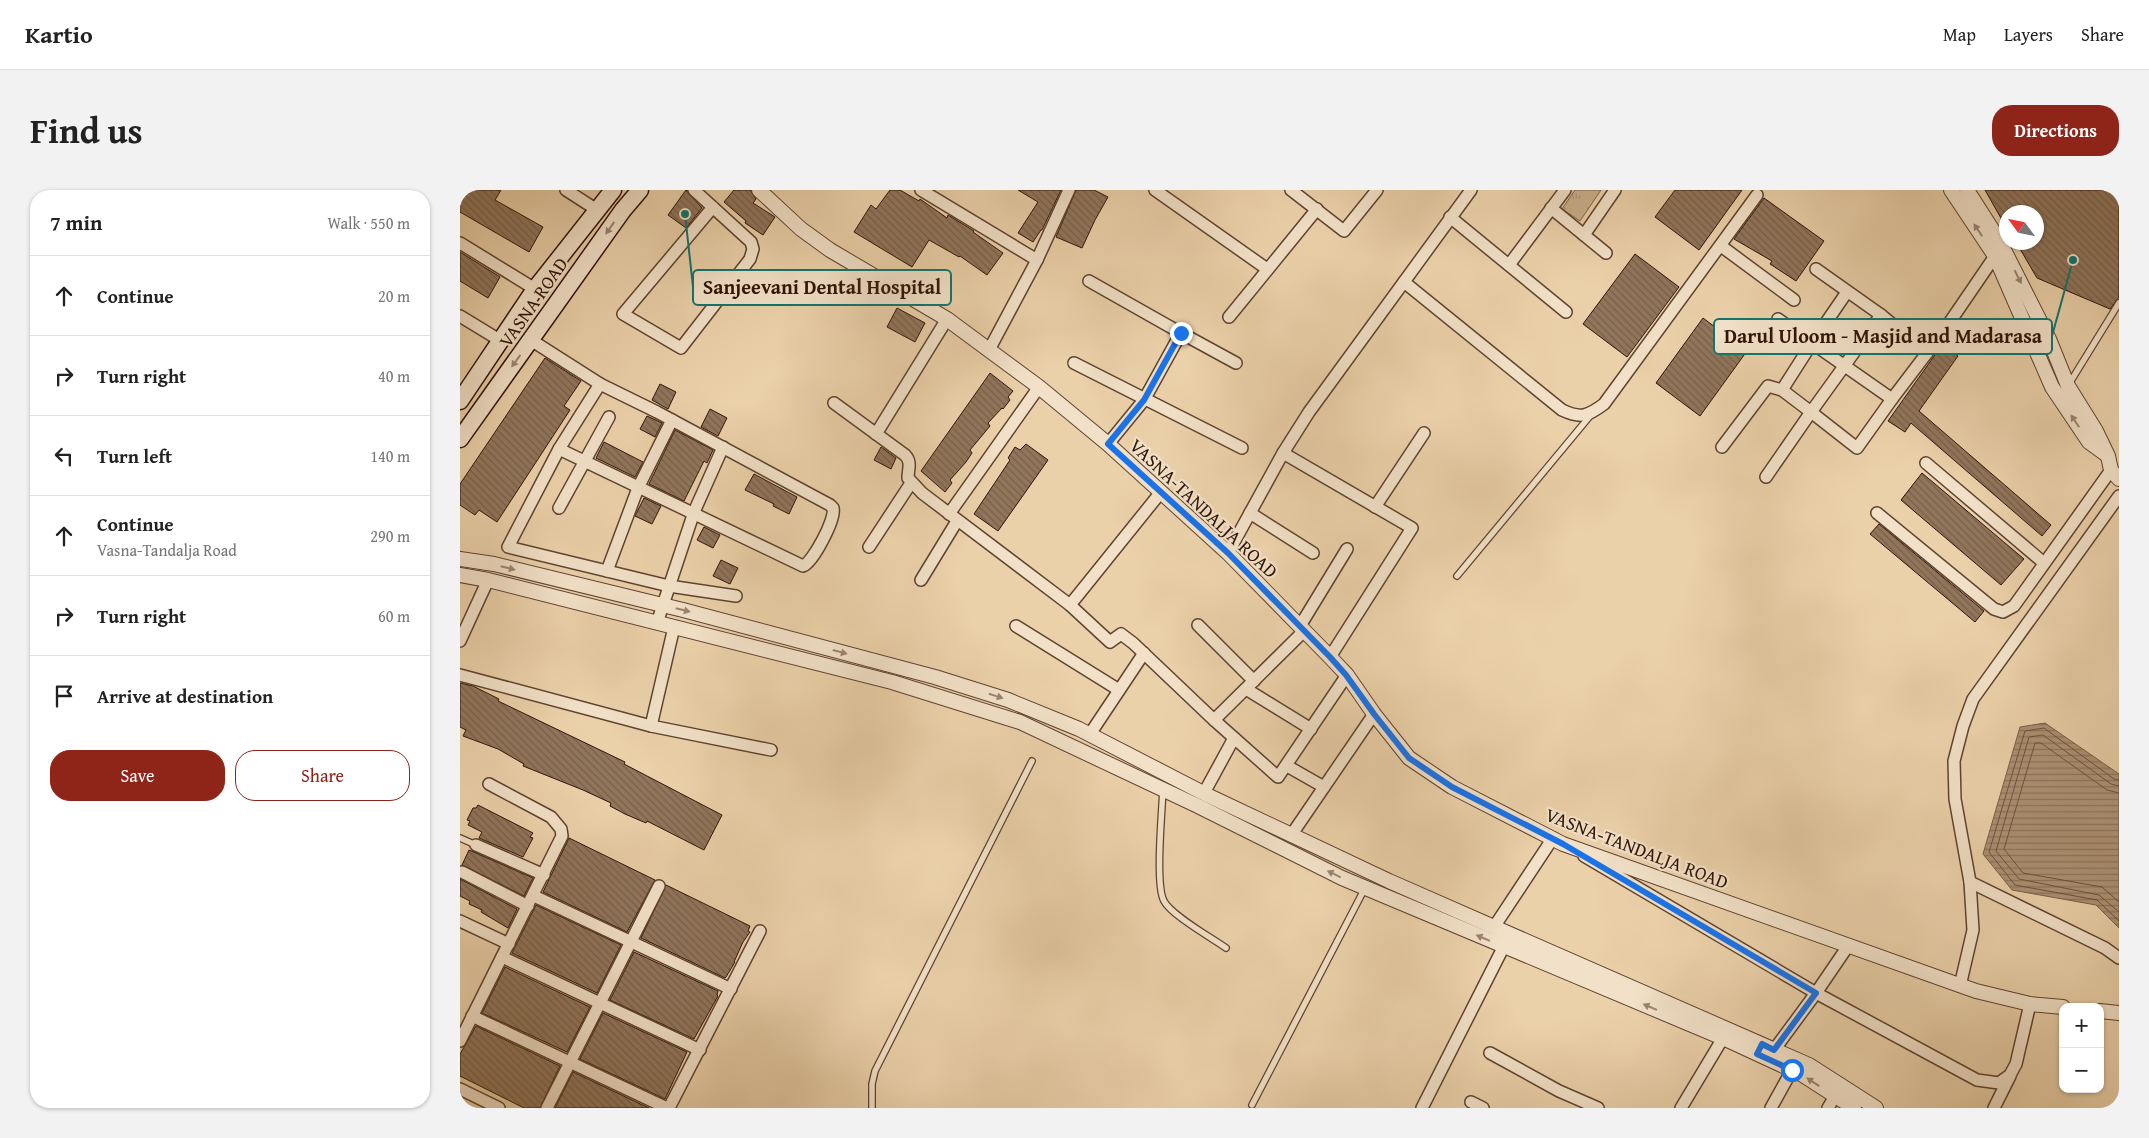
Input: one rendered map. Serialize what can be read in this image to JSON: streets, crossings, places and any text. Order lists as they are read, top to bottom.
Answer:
{
  "streets": {
    "main road": ["VASNA ROAD"],
    "street": ["VASNA-TANDALJA ROAD"]
  },
  "places": ["Sanjeevani Dental Hospital", "Darul Uloom - Masjid and Madarasa"],
  "north": "top left",
  "page": {
    "header": "Kartio",
    "nav": ["Map", "Layers", "Share"],
    "title": "Find us",
    "buttons": [
      "Directions",
      ["Save", "Share"]
    ],
    "heading": ["7 min", "Walk · 550 m"],
    "list": [
      ["Continue", "20 m"],
      ["Turn right", "40 m"],
      ["Turn left", "140 m"],
      ["Continue", "Vasna-Tandalja Road", "290 m"],
      ["Turn right", "60 m"],
      "Arrive at destination"
    ],
    "map_buttons": ["+", "−"]
  }
}
